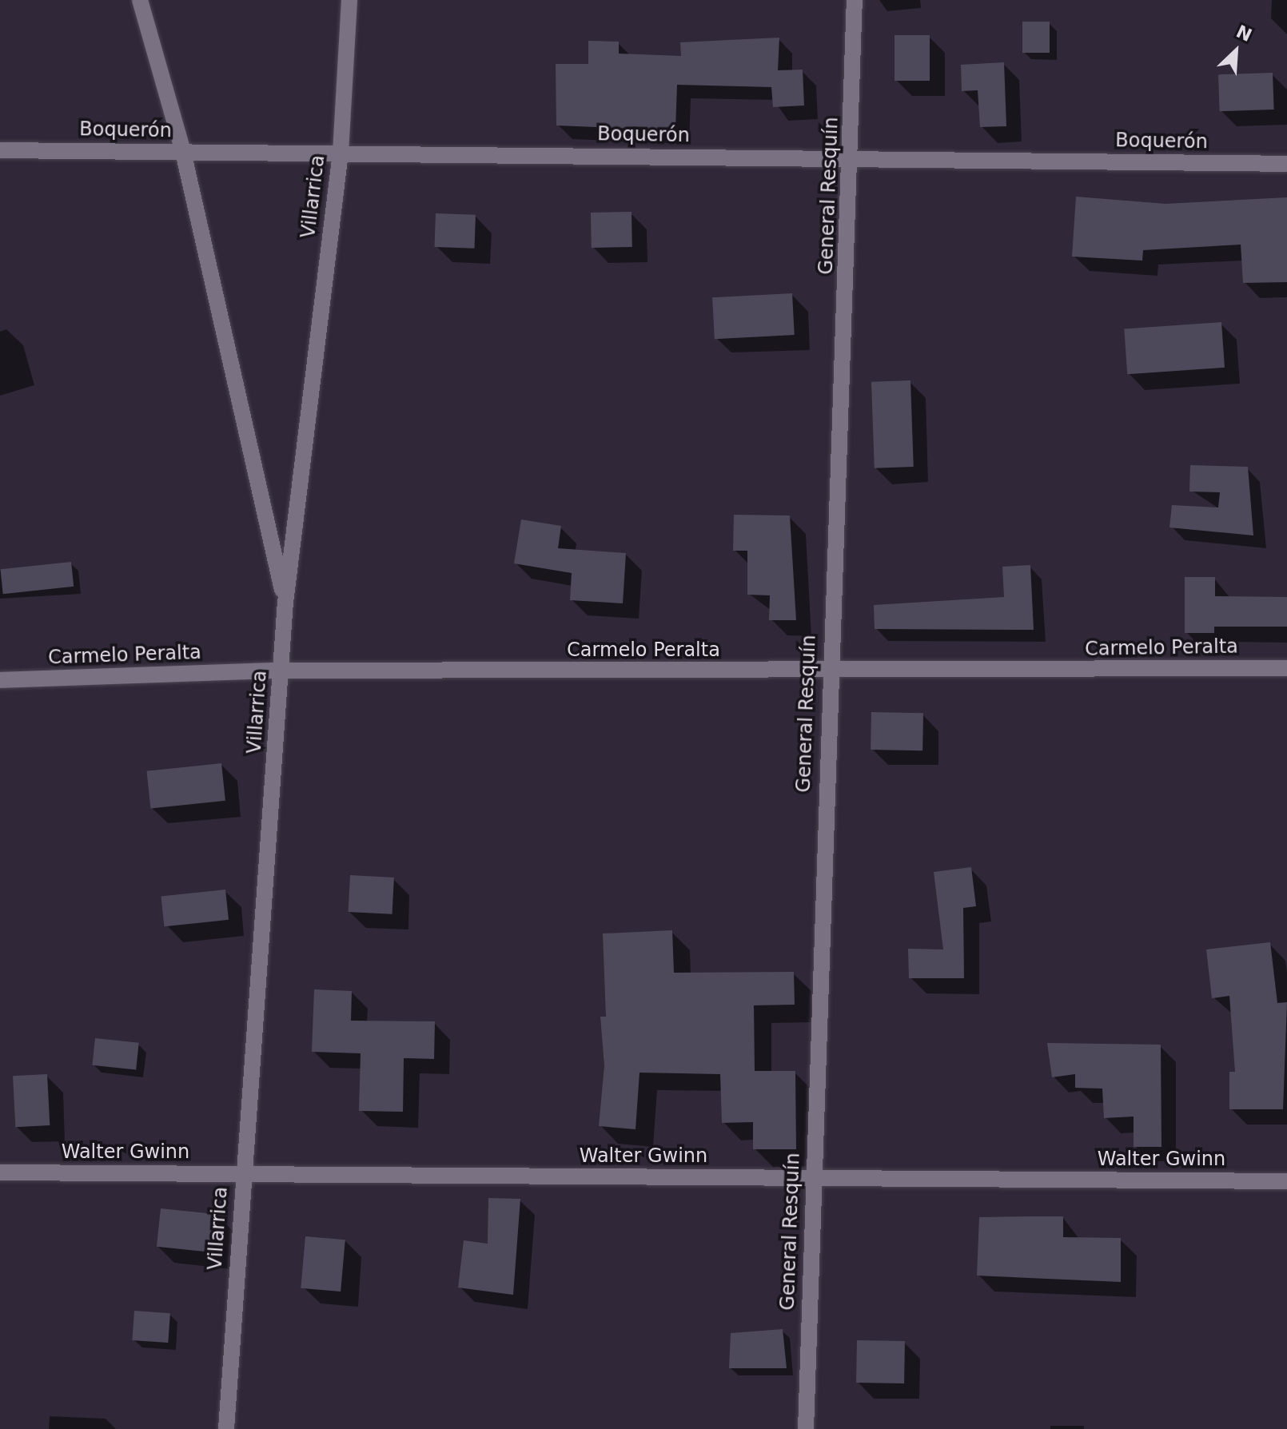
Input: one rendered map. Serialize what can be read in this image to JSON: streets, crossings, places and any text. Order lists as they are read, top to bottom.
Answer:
{
  "streets": {
    "street": [
      "Boquerón",
      "General Resquín",
      "Villarrica",
      "Carmelo Peralta",
      "Walter Gwinn"
    ]
  },
  "crossings": [
    ["Boquerón", "General Resquín"],
    ["Boquerón", "Villarrica"],
    ["General Resquín", "Carmelo Peralta"],
    ["General Resquín", "Walter Gwinn"],
    ["Villarrica", "Carmelo Peralta"],
    ["Villarrica", "Walter Gwinn"]
  ],
  "north": "top right"
}
